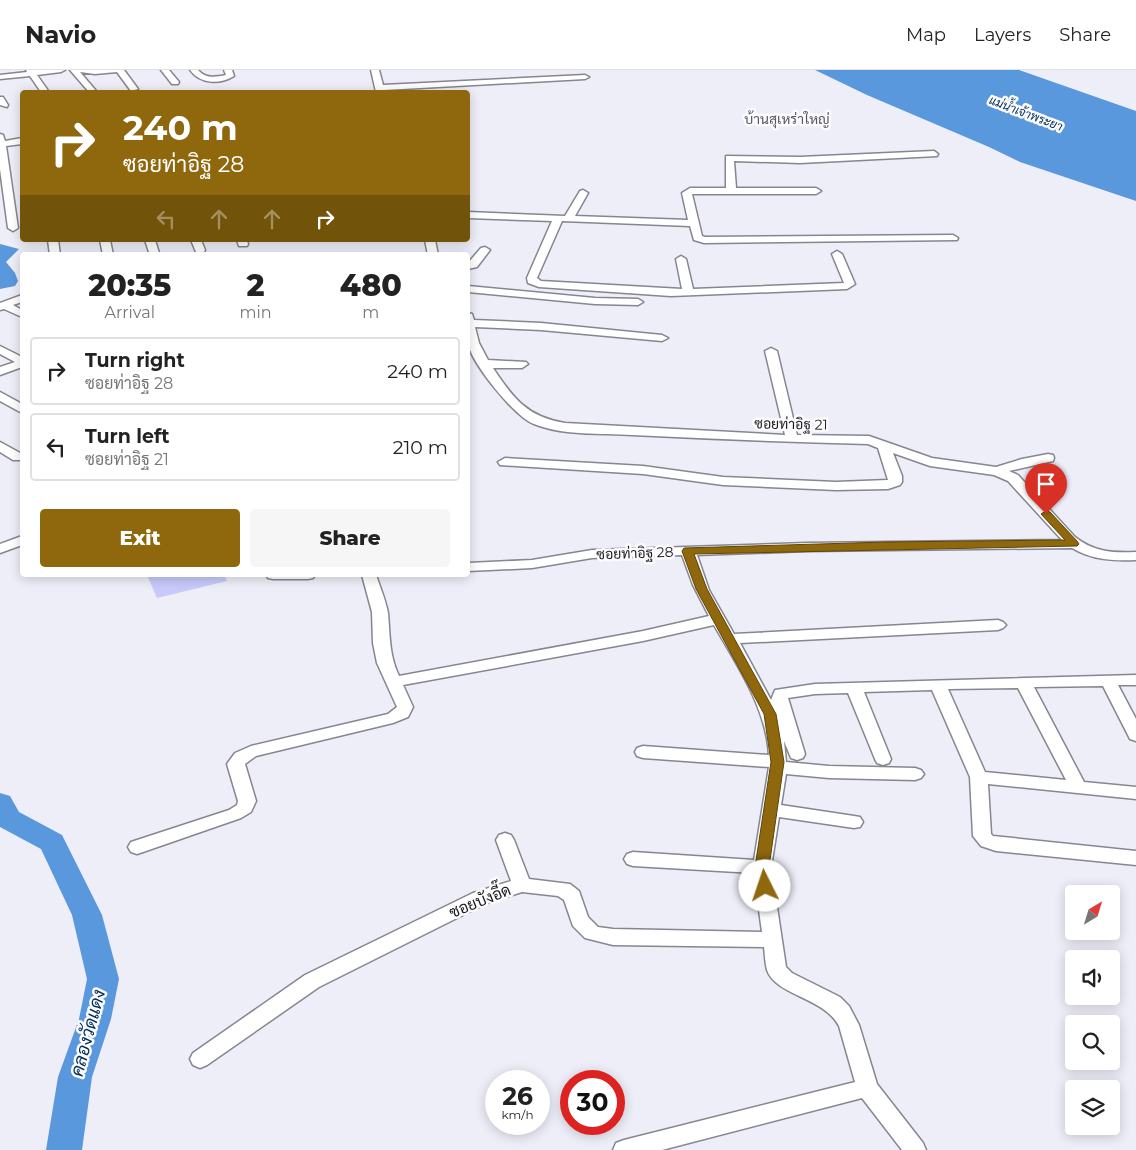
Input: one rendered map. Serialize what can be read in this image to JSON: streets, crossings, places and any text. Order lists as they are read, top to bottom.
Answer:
{
  "streets": {
    "street": ["ซอยท่าอิฐ 21", "ซอยท่าอิฐ 28", "ซอยบังอี๊ด"]
  },
  "crossings": [
    ["ซอยท่าอิฐ 21", "ซอยท่าอิฐ 28"]
  ],
  "districts": ["บ้านสุเหร่าใหญ่"],
  "water": ["แม่น้ำเจ้าพระยา", "คลองวัดแดง"],
  "north": "top right",
  "page": {
    "header": "Navio",
    "nav": ["Map", "Layers", "Share"],
    "turn": ["240 m", "ซอยท่าอิฐ 28"],
    "eta": [
      "20:35",
      "Arrival",
      "2",
      "min",
      "480",
      "m"
    ],
    "list": [
      {
        "name": "Turn right",
        "note": "ซอยท่าอิฐ 28",
        "value": "240 m"
      },
      {
        "name": "Turn left",
        "note": "ซอยท่าอิฐ 21",
        "value": "210 m"
      }
    ],
    "buttons": ["Exit", "Share"],
    "speed": "26 km/h",
    "limit": "30"
  }
}
